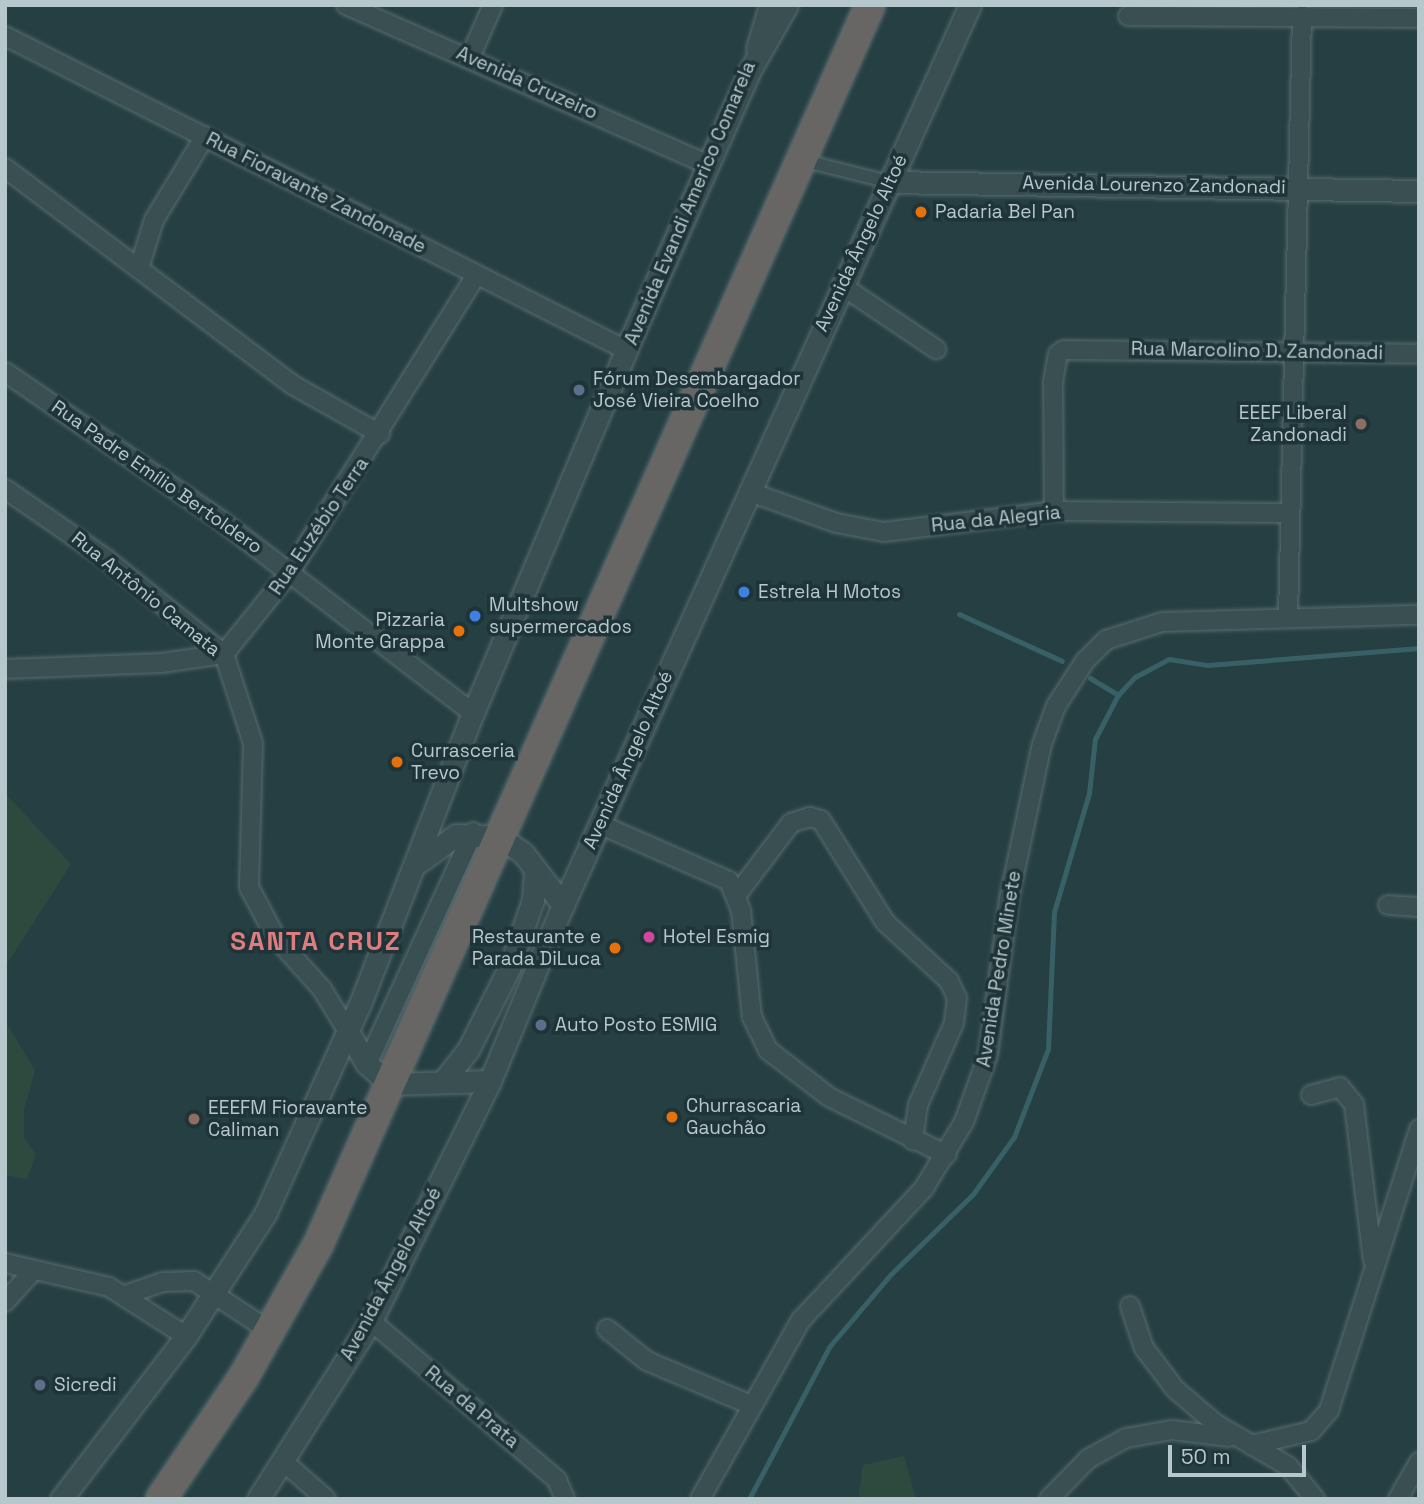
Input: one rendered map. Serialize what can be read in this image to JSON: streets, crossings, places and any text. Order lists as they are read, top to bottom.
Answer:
{
  "streets": {
    "street": [
      "Avenida Cruzeiro",
      "Avenida Lourenzo Zandonadi",
      "Rua Fioravante Zandonade",
      "Avenida Evandi Americo Comarela",
      "Avenida Ângelo Altoé",
      "Rua Marcolino D. Zandonadi",
      "Rua Padre Emílio Bertoldero",
      "Rua da Alegria",
      "Rua Euzébio Terra",
      "Rua Antônio Camata",
      "Avenida Pedro Minete",
      "Rua da Prata"
    ]
  },
  "crossings": [
    ["Avenida Cruzeiro", "Avenida Evandi Americo Comarela"],
    ["Avenida Lourenzo Zandonadi", "Avenida Ângelo Altoé"],
    ["Rua Fioravante Zandonade", "Avenida Evandi Americo Comarela"],
    ["Rua Fioravante Zandonade", "Rua Euzébio Terra"],
    ["Avenida Evandi Americo Comarela", "Rua Padre Emílio Bertoldero"],
    ["Avenida Evandi Americo Comarela", "Rua Antônio Camata"],
    ["Avenida Ângelo Altoé", "Rua da Alegria"],
    ["Avenida Ângelo Altoé", "Rua da Prata"],
    ["Rua Marcolino D. Zandonadi", "Rua da Alegria"],
    ["Rua Padre Emílio Bertoldero", "Rua Euzébio Terra"],
    ["Rua Euzébio Terra", "Rua Antônio Camata"]
  ],
  "districts": ["SANTA CRUZ"],
  "places": [
    "Padaria Bel Pan",
    "Fórum Desembargador José Vieira Coelho",
    "EEEF Liberal Zandonadi",
    "Estrela H Motos",
    "Multshow supermercados",
    "Pizzaria Monte Grappa",
    "Currasceria Trevo",
    "Hotel Esmig",
    "Restaurante e Parada DiLuca",
    "Auto Posto ESMIG",
    "Churrascaria Gauchão",
    "EEEFM Fioravante Caliman",
    "Sicredi"
  ],
  "scale_bar": "50 m"
}
